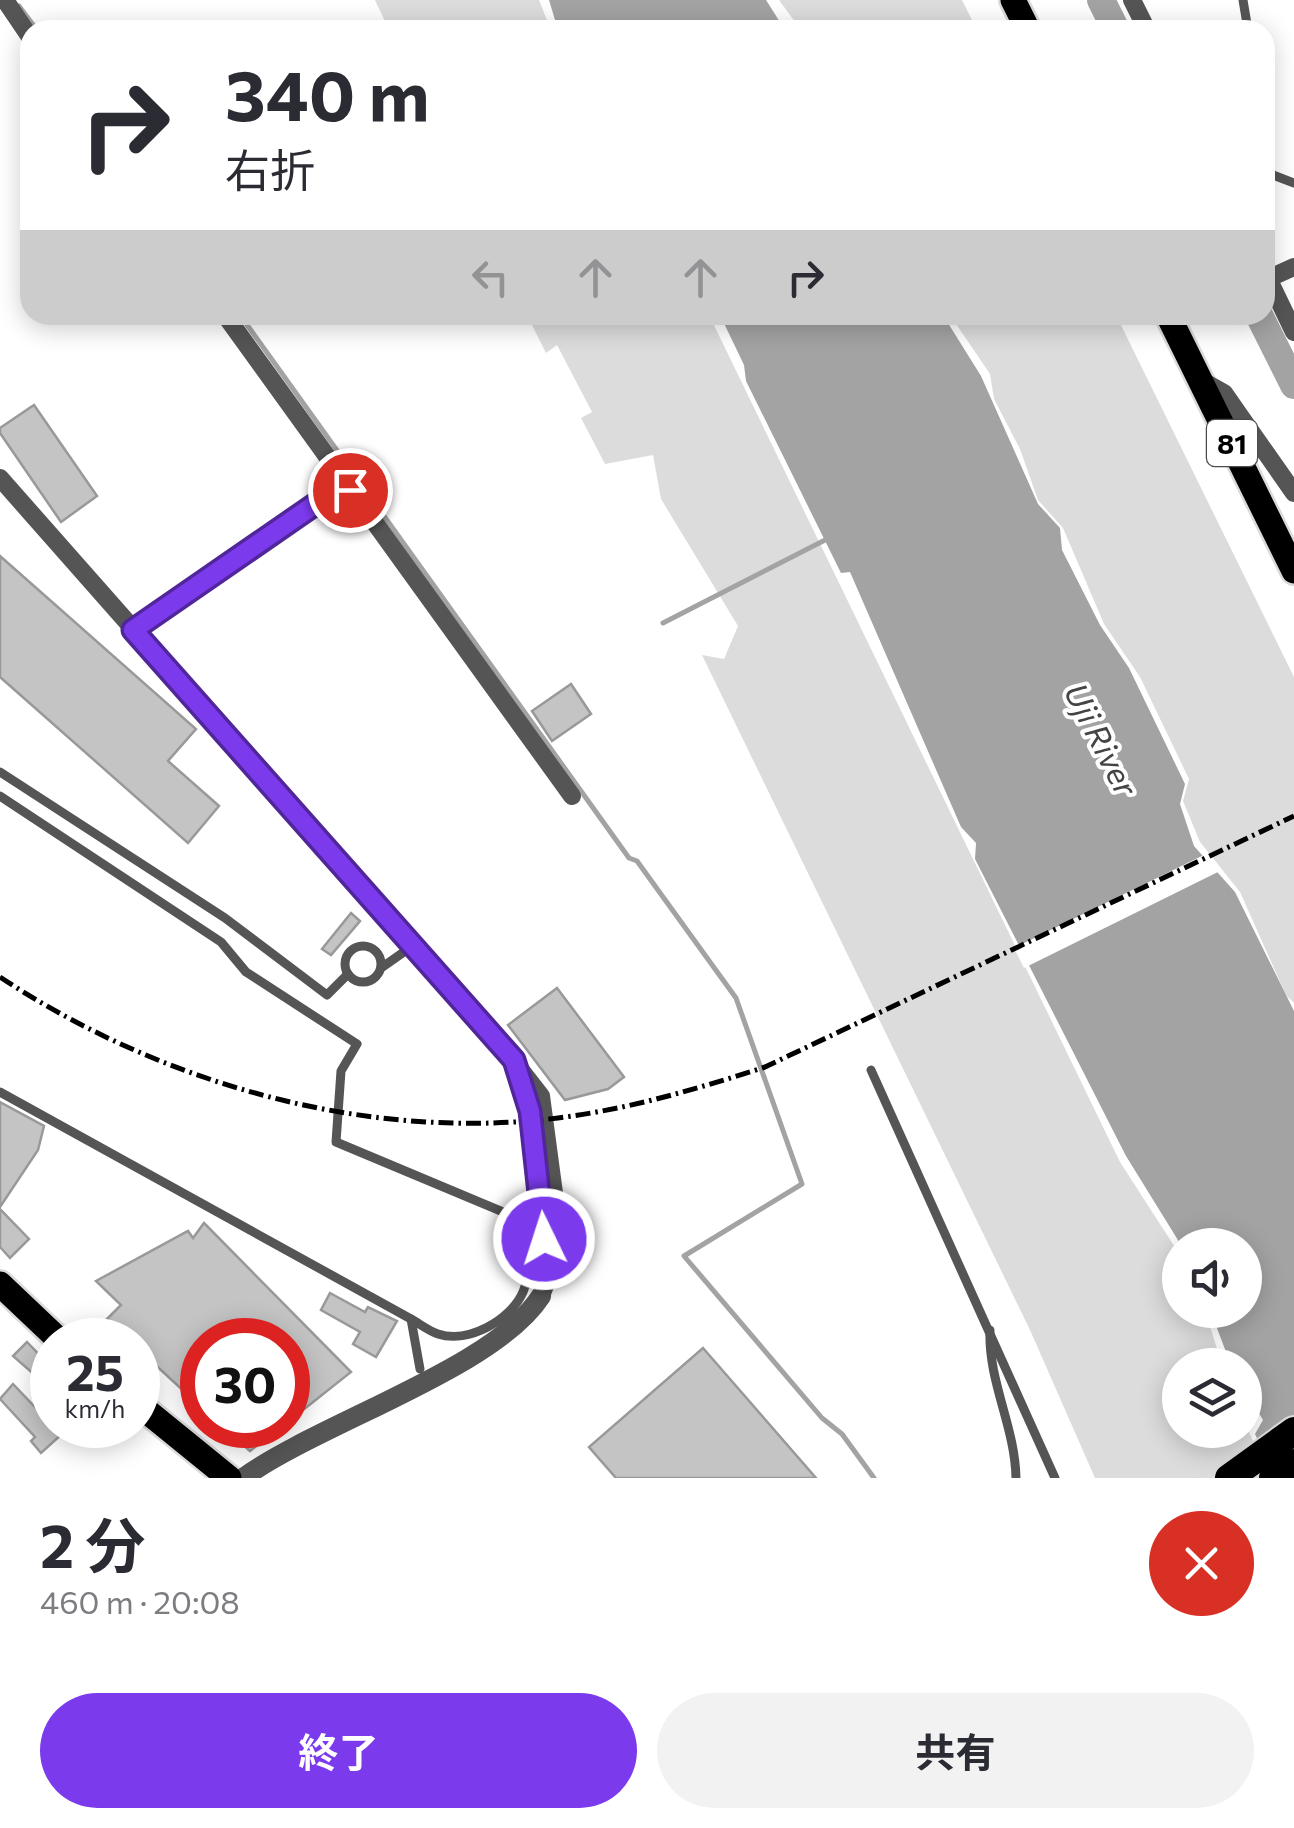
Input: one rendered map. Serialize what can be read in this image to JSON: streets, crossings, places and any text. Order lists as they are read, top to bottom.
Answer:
{
  "streets": {
    "main road": ["81"]
  },
  "water": ["Uji River"],
  "page": {
    "turn": ["340 m", "右折"],
    "speed": "25 km/h",
    "limit": "30",
    "heading": ["2 分", "460 m · 20:08"],
    "buttons": ["終了", "共有"]
  }
}
